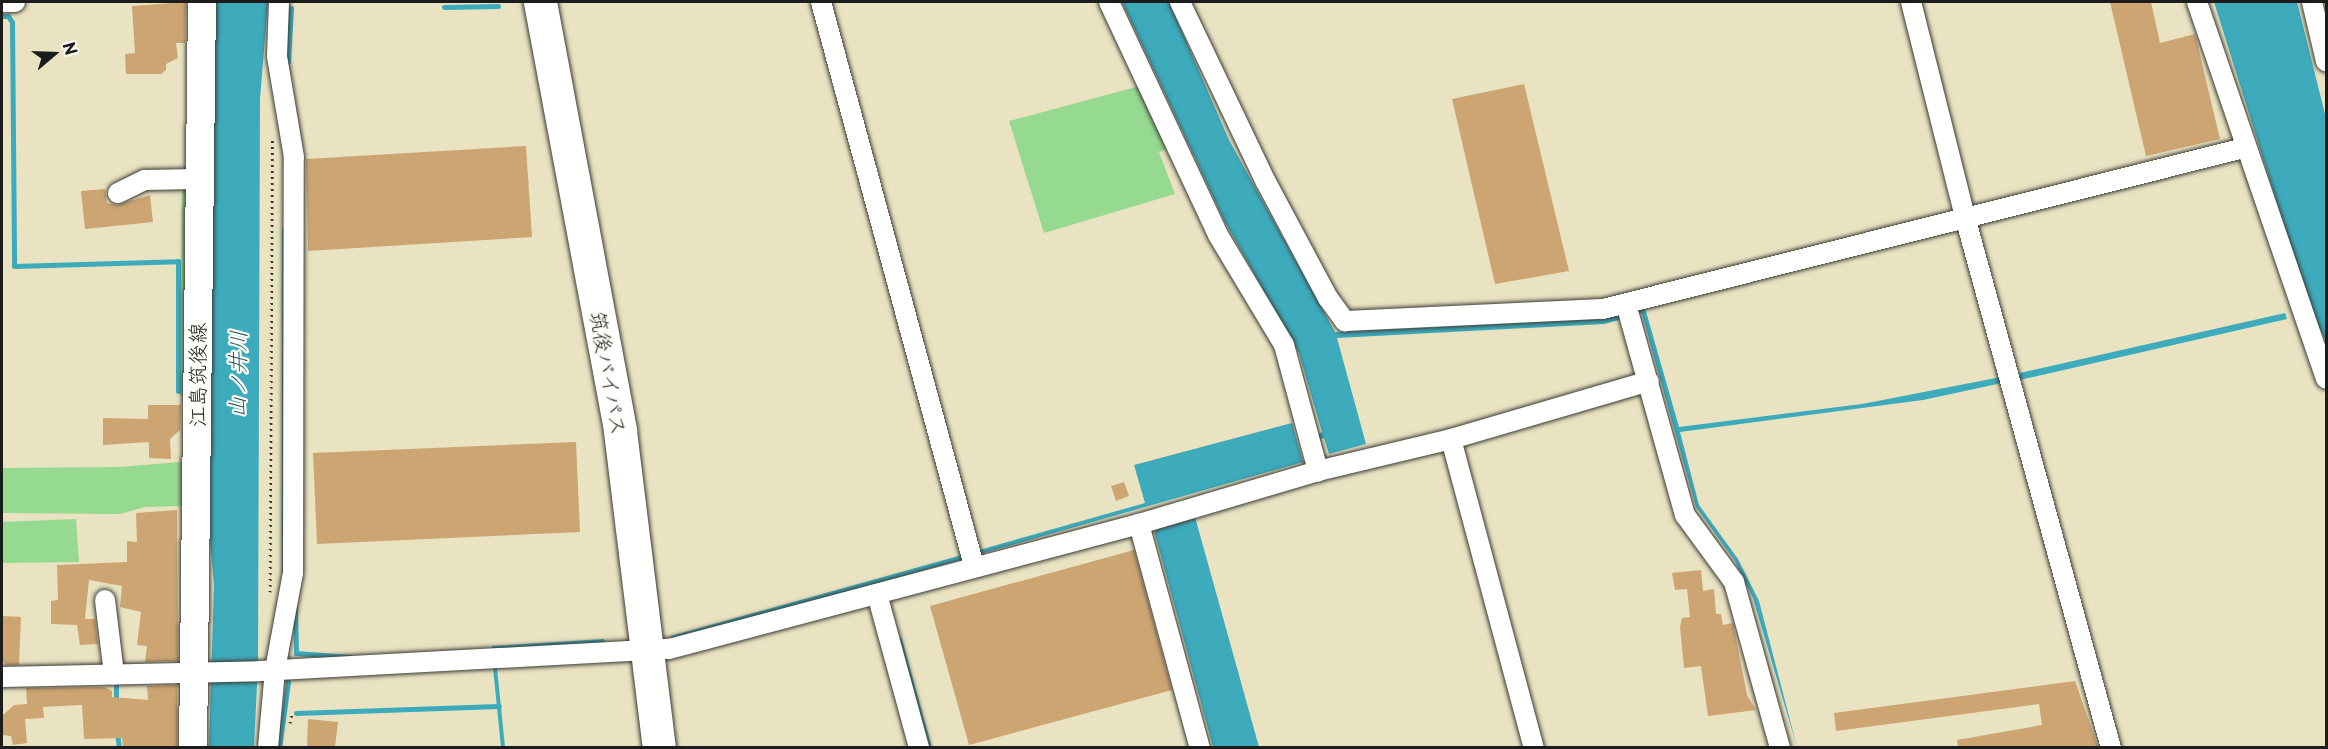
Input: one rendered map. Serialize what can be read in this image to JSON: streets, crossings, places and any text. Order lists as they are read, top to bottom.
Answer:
{
  "streets": {
    "highway": ["筑後バイパス"],
    "main road": ["江島筑後線"]
  },
  "water": ["山ノ井川"],
  "north": "right"
}
